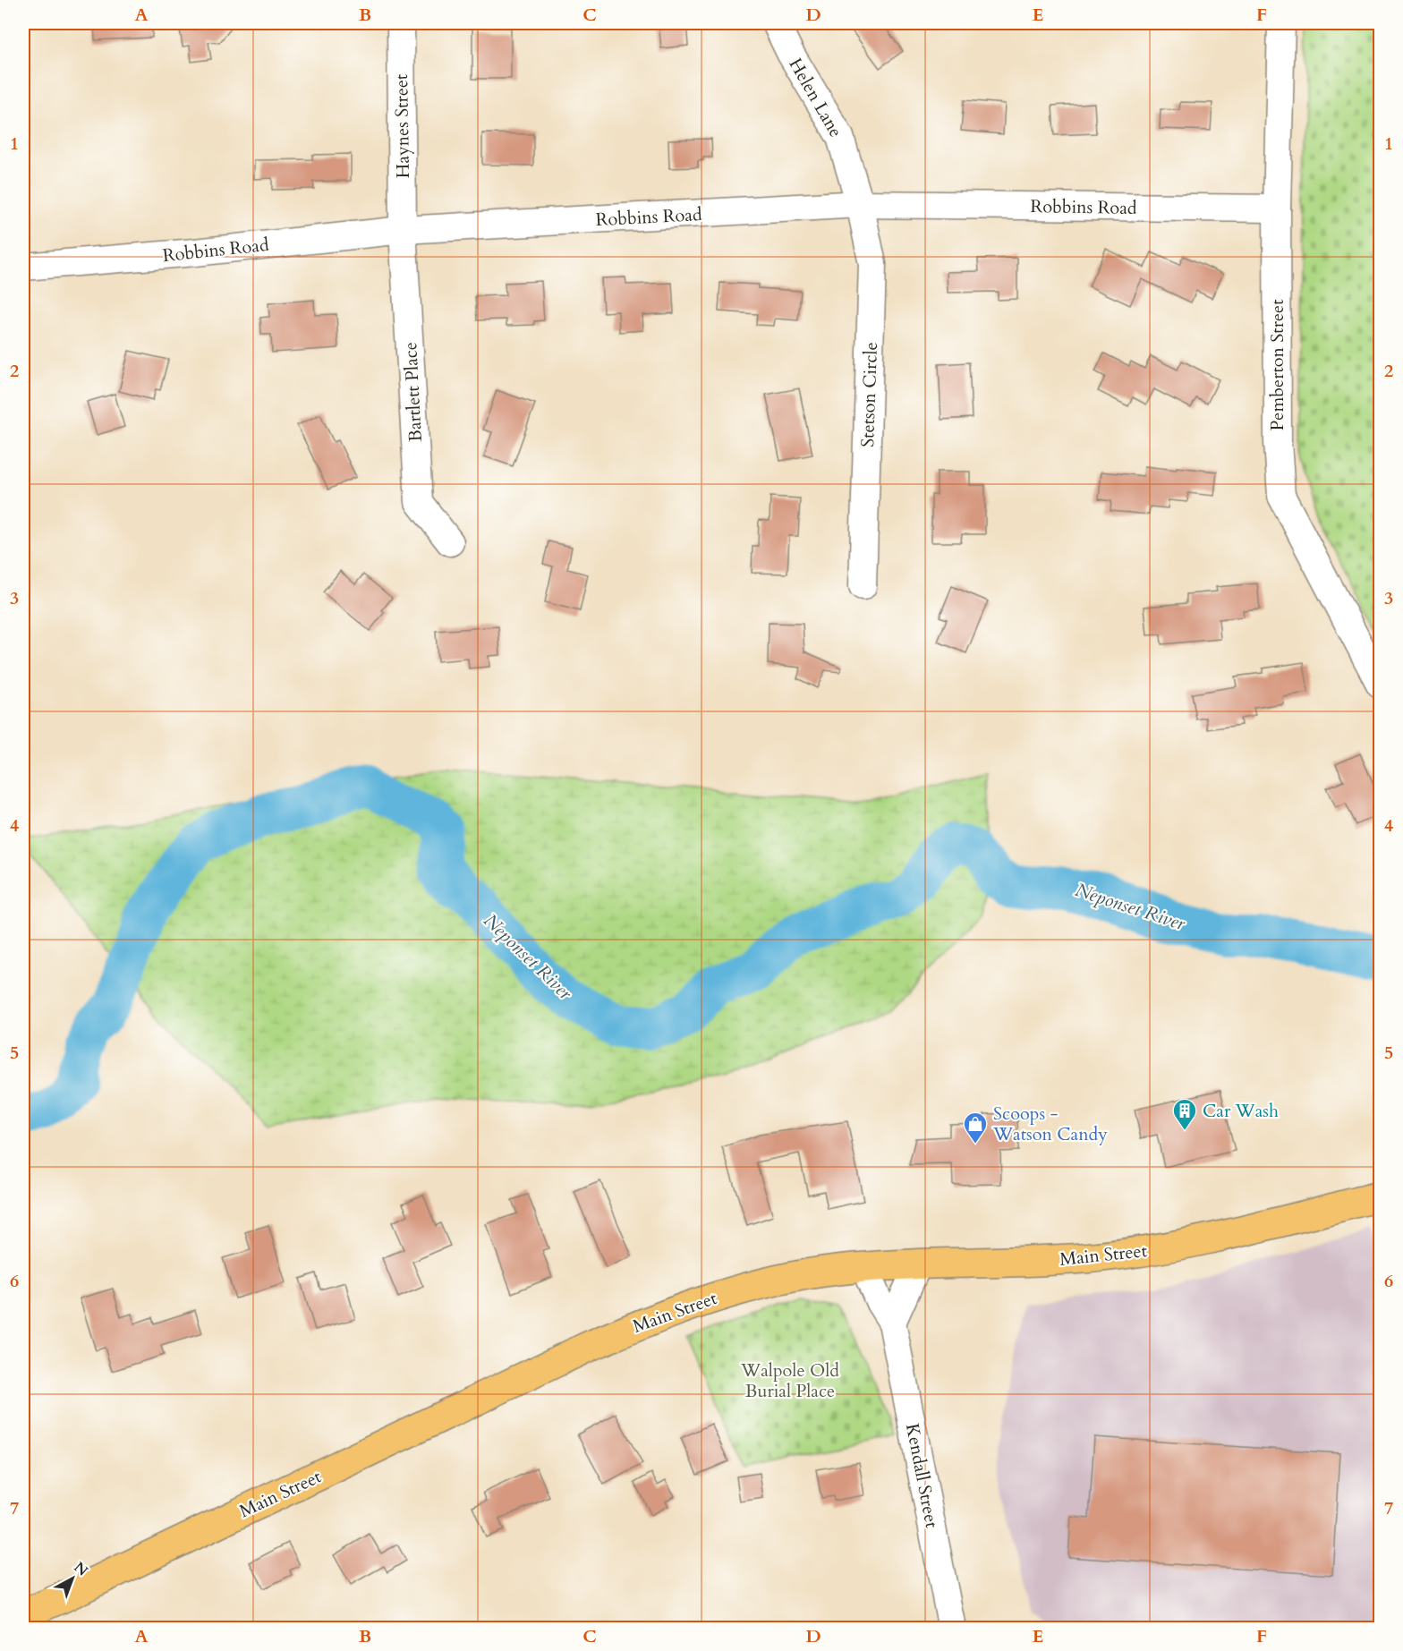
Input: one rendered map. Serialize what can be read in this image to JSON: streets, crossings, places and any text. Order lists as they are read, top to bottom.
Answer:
{
  "streets": {
    "main road": ["Main Street"],
    "street": [
      "Helen Lane",
      "Haynes Street",
      "Robbins Road",
      "Pemberton Street",
      "Bartlett Place",
      "Stetson Circle",
      "Kendall Street"
    ]
  },
  "crossings": [
    ["Helen Lane", "Robbins Road"],
    ["Helen Lane", "Stetson Circle"],
    ["Haynes Street", "Robbins Road"],
    ["Haynes Street", "Bartlett Place"],
    ["Robbins Road", "Pemberton Street"],
    ["Robbins Road", "Bartlett Place"],
    ["Robbins Road", "Stetson Circle"]
  ],
  "water": ["Neponset River"],
  "parks": ["Walpole Old Burial Place"],
  "places": {
    "building": ["Car Wash"],
    "shop": ["Scoops - Watson Candy"]
  },
  "north": "top right",
  "grid": {
    "columns": [
      "A",
      "B",
      "C",
      "D",
      "E",
      "F"
    ],
    "rows": [
      "1",
      "2",
      "3",
      "4",
      "5",
      "6",
      "7"
    ]
  }
}
